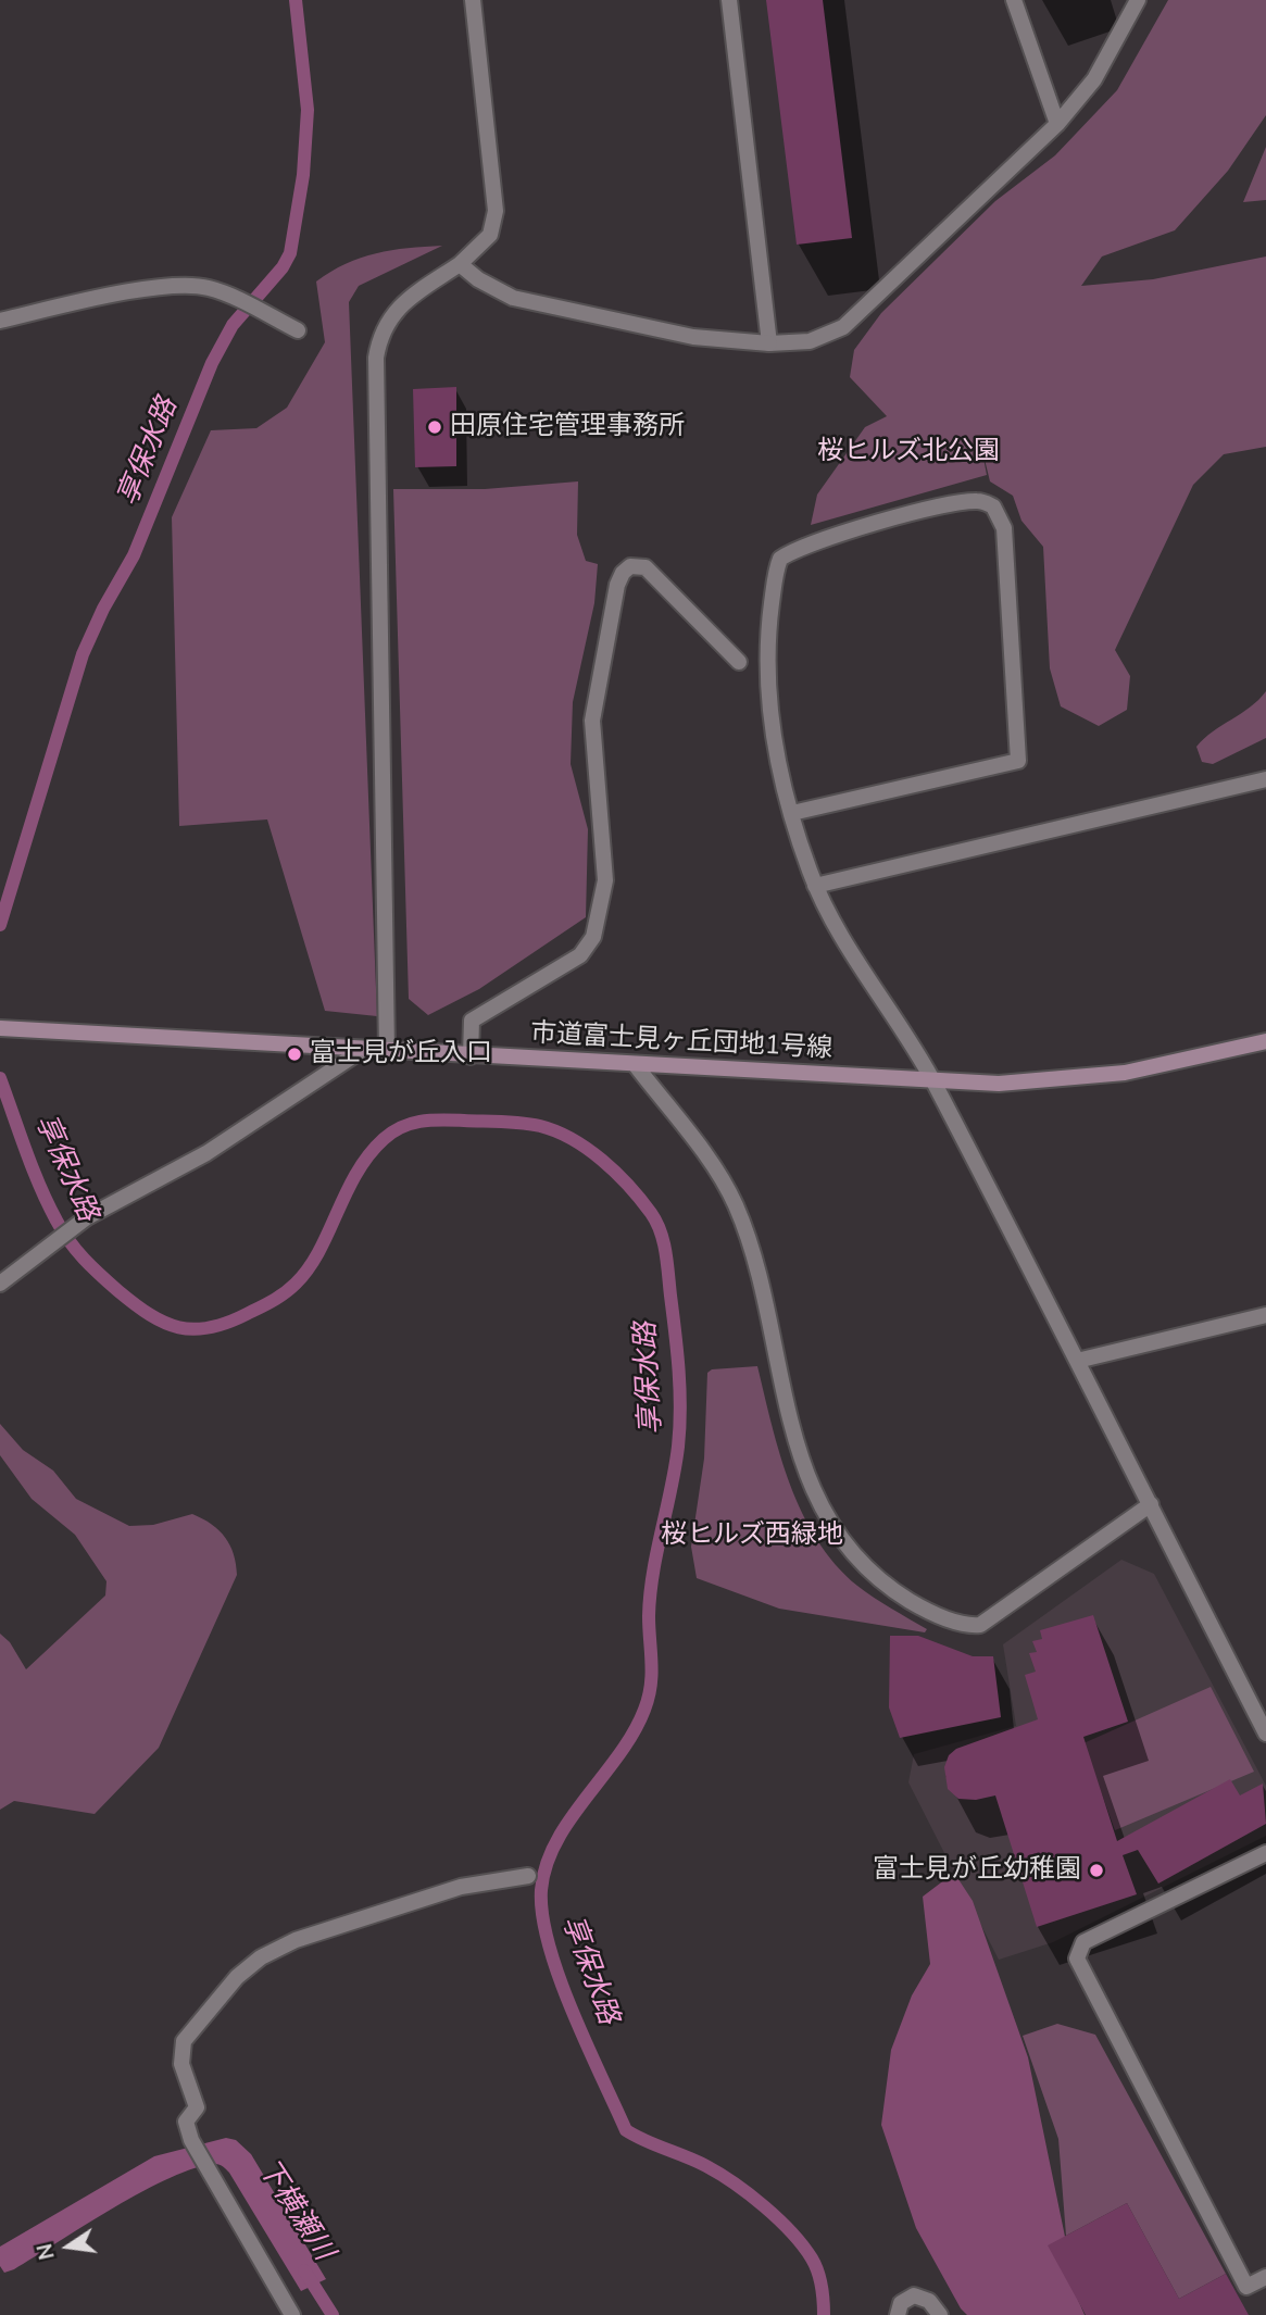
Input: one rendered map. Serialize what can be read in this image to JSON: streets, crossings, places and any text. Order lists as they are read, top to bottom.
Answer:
{
  "streets": {
    "street": ["市道富士見ヶ丘団地1号線"]
  },
  "water": ["享保水路", "下横瀬川"],
  "parks": ["桜ヒルズ北公園", "桜ヒルズ西緑地"],
  "places": ["田原住宅管理事務所", "富士見が丘入口", "富士見が丘幼稚園"],
  "north": "left"
}
